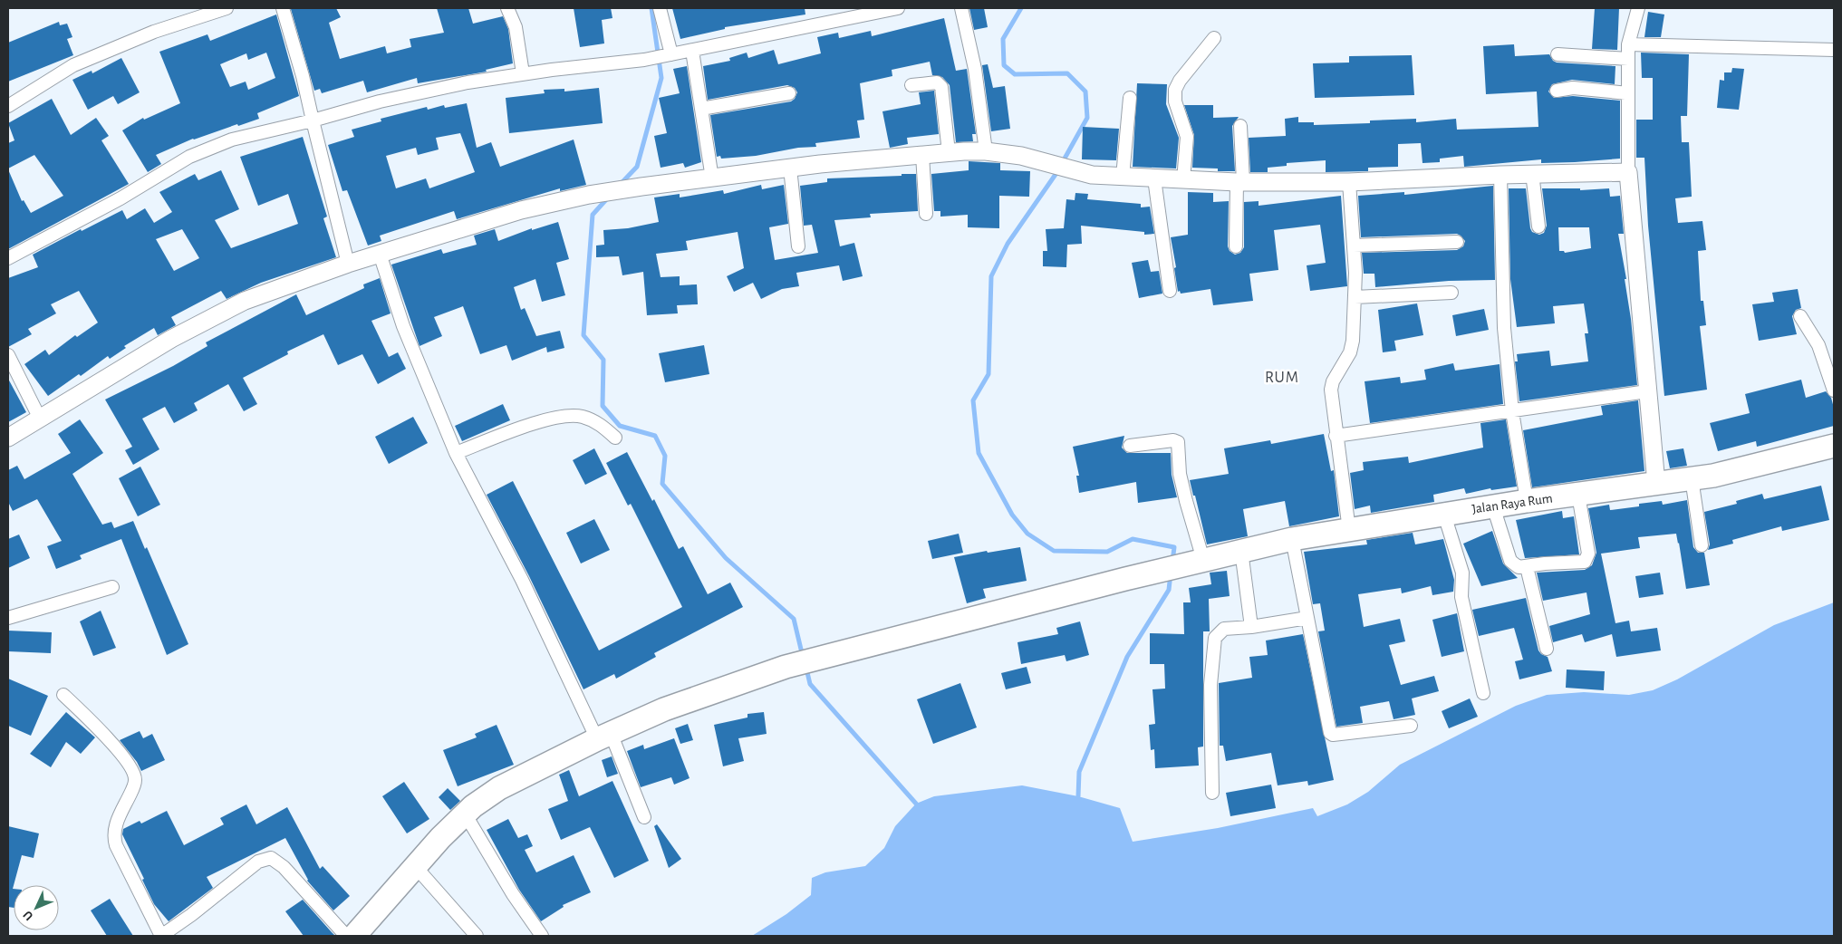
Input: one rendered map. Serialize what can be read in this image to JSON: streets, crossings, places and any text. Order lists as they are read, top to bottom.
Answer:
{
  "streets": {
    "highway": ["Jalan Raya Rum"]
  },
  "districts": ["RUM"],
  "north": "bottom left"
}
